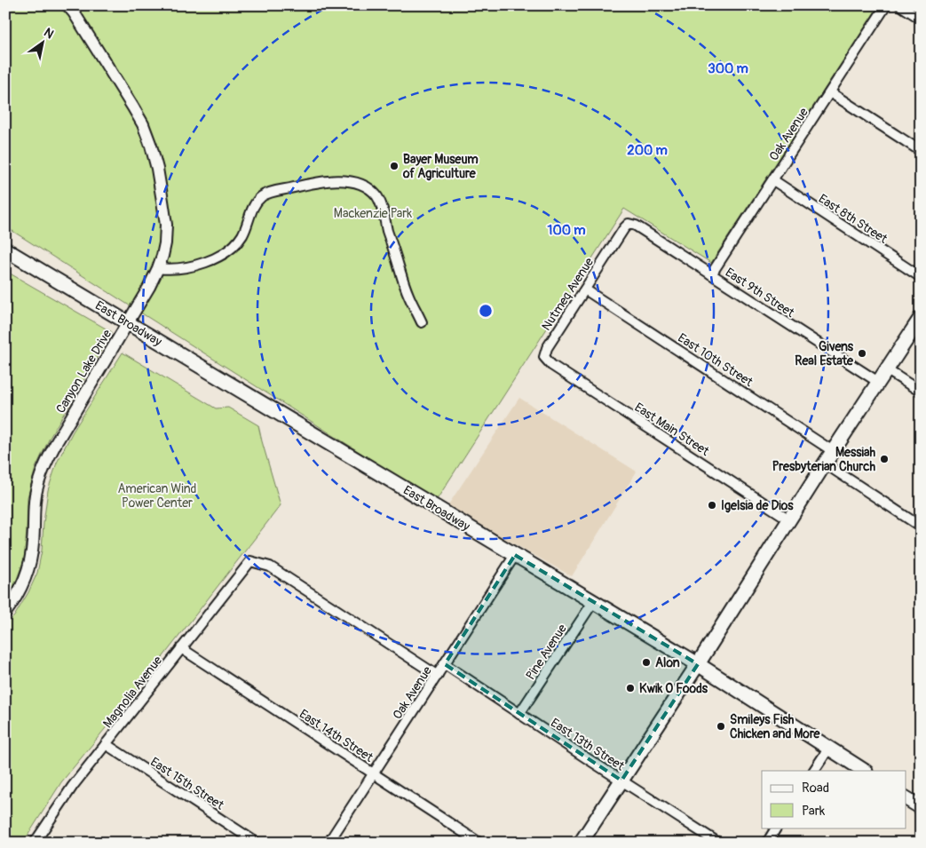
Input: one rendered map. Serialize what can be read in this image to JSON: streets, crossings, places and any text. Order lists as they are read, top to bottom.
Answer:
{
  "streets": {
    "main road": ["East Broadway"],
    "street": [
      "Oak Avenue",
      "East 8th Street",
      "East 9th Street",
      "Nutmeq Avenue",
      "East 10th Street",
      "Canyon Lake Drive",
      "East Main Street",
      "Pine Avenue",
      "Magnolia Avenue",
      "East 14th Street",
      "East 13th Street",
      "East 15th Street"
    ]
  },
  "crossings": [
    ["Oak Avenue", "East 8th Street"],
    ["Oak Avenue", "East 9th Street"],
    ["Oak Avenue", "East Broadway"],
    ["Oak Avenue", "Magnolia Avenue"],
    ["Oak Avenue", "East 14th Street"],
    ["Oak Avenue", "East 13th Street"],
    ["East 9th Street", "Nutmeq Avenue"],
    ["Nutmeq Avenue", "East 10th Street"],
    ["Nutmeq Avenue", "East Main Street"],
    ["East Broadway", "Canyon Lake Drive"],
    ["East Broadway", "Pine Avenue"],
    ["Pine Avenue", "East 13th Street"],
    ["Magnolia Avenue", "East 14th Street"],
    ["Magnolia Avenue", "East 15th Street"]
  ],
  "parks": ["Mackenzie Park", "American Wind Power Center"],
  "places": [
    "Bayer Museum of Agriculture",
    "Givens Real Estate",
    "Messiah Presbyterian Church",
    "Igelsia de Dios",
    "Alon",
    "Kwik O Foods",
    "Smileys Fish Chicken and More"
  ],
  "legend": ["Road", "Park"],
  "north": "top right",
  "rings": ["300 m", "200 m", "100 m"]
}
